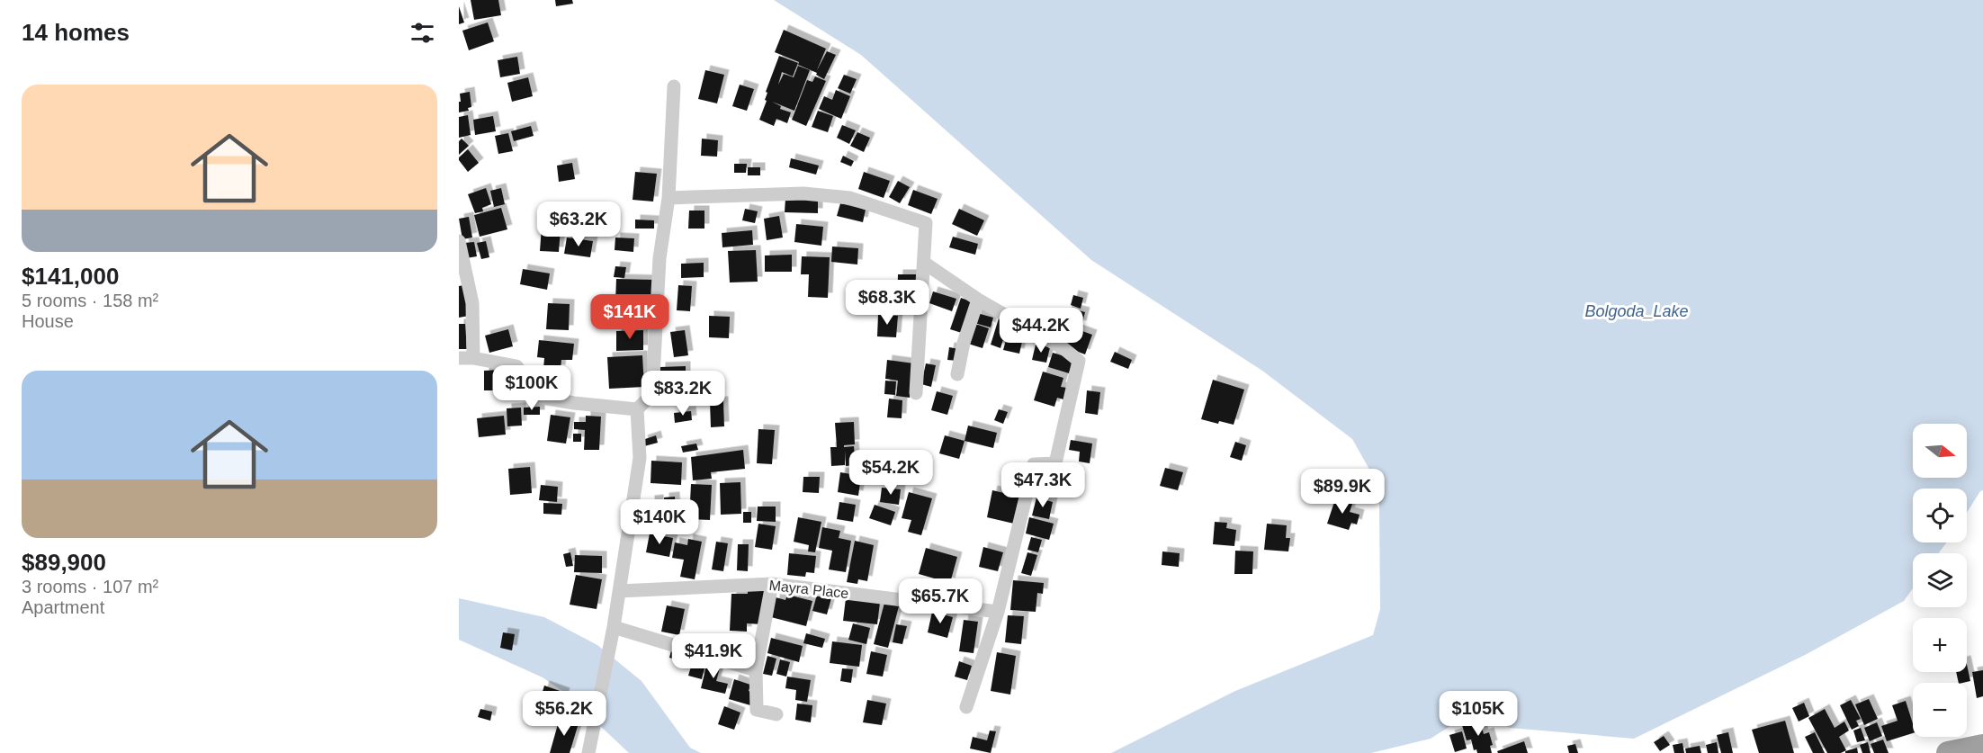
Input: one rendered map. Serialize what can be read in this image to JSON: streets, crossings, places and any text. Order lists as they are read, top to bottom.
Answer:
{
  "streets": {
    "street": ["Mayra Place"]
  },
  "water": ["Bolgoda_Lake"],
  "north": "right",
  "page": {
    "heading": "14 homes",
    "list": [
      {
        "name": "$141,000",
        "note": "5 rooms · 158 m² · House"
      },
      {
        "name": "$89,900",
        "note": "3 rooms · 107 m² · Apartment"
      }
    ],
    "price": [
      "$63.2K",
      "$68.3K",
      "$141K",
      "$44.2K",
      "$100K",
      "$83.2K",
      "$54.2K",
      "$47.3K",
      "$89.9K",
      "$140K",
      "$65.7K",
      "$41.9K",
      "$56.2K",
      "$105K"
    ],
    "map_buttons": ["+", "−"]
  }
}
